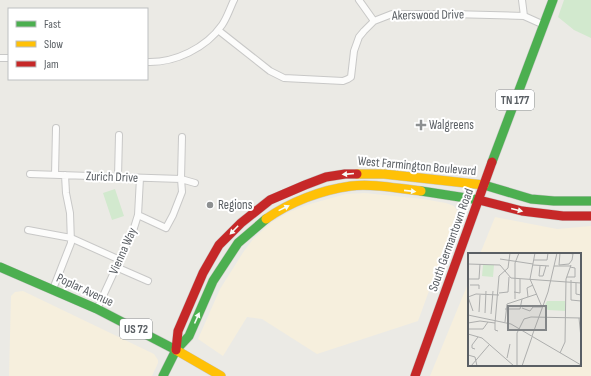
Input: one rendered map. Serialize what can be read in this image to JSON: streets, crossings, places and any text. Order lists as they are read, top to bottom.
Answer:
{
  "streets": {
    "main road": [
      "TN 177",
      "West Farmington Boulevard",
      "South Germantown Road",
      "Poplar Avenue",
      "US 72"
    ],
    "street": ["Akerswood Drive", "Zurich Drive", "Vienna Way"]
  },
  "crossings": [
    ["Akerswood Drive", "South Germantown Road"],
    ["West Farmington Boulevard", "South Germantown Road"],
    ["West Farmington Boulevard", "Poplar Avenue"],
    ["Zurich Drive", "Vienna Way"],
    ["Vienna Way", "Poplar Avenue"]
  ],
  "places": {
    "health": ["Walgreens"],
    "other": ["Regions"]
  },
  "legend": ["Fast", "Slow", "Jam"]
}
